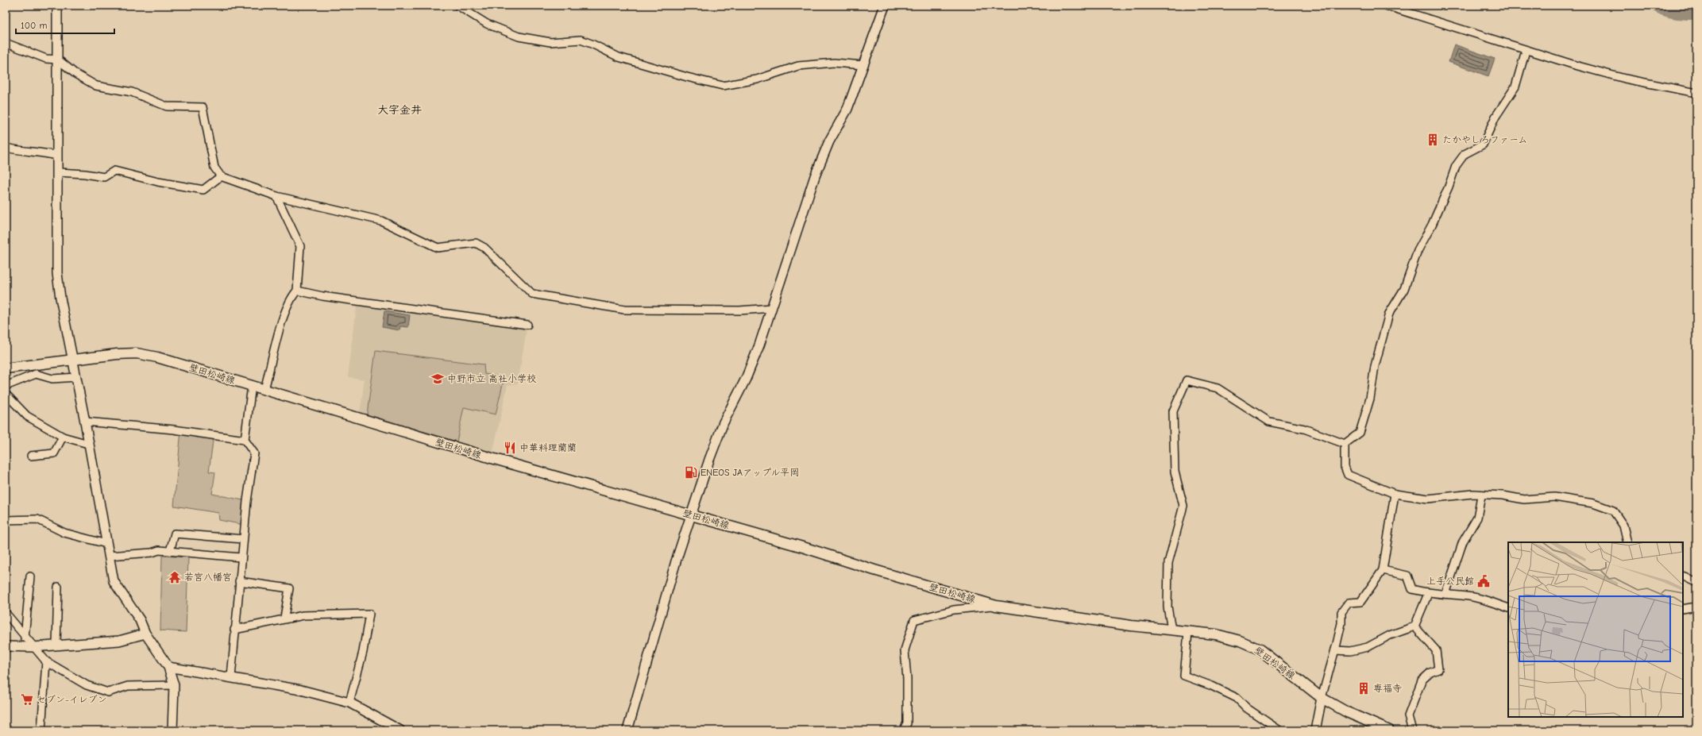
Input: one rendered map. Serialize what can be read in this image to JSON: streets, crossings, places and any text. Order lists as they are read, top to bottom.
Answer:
{
  "streets": {
    "main road": ["壁田松崎線"]
  },
  "districts": ["大字金井"],
  "places": {
    "building": ["たかやしろファーム", "専福寺"],
    "school or university": ["中野市立 高社小学校"],
    "restaurant": ["中華料理蘭蘭"],
    "fuel station": ["ENEOS JAアップル平岡"],
    "temple": ["若宮八幡宮"],
    "public building": ["上手公民館"],
    "supermarket": ["セブン-イレブン"]
  },
  "scale_bar": "100 m"
}
